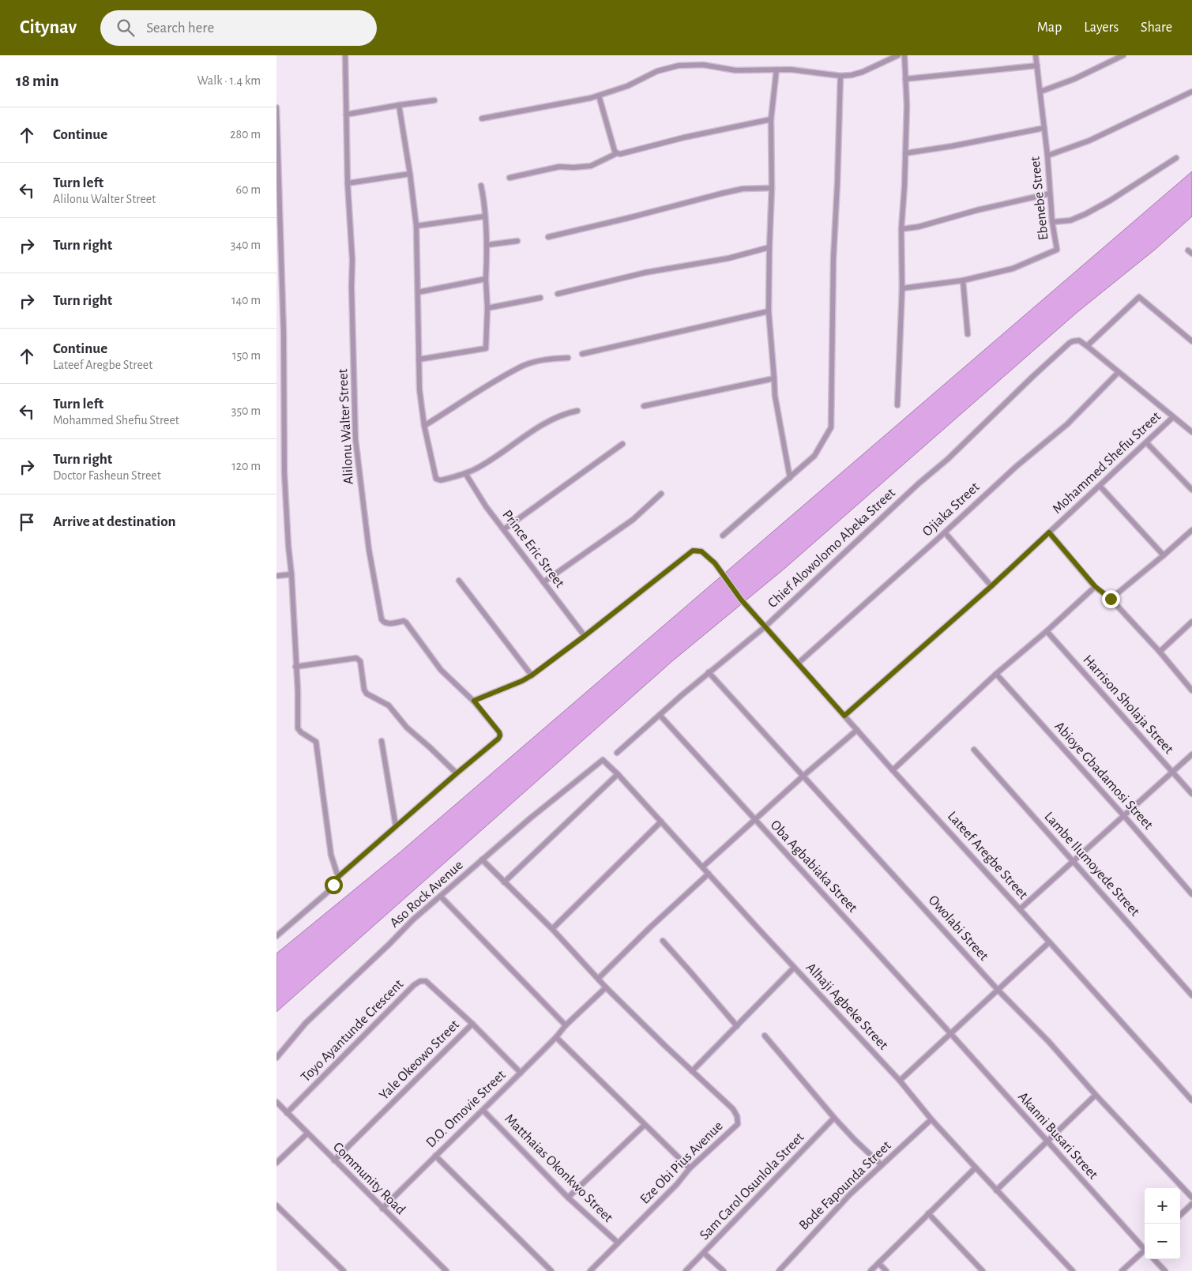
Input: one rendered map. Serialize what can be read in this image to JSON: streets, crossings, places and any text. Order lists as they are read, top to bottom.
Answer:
{
  "streets": {
    "street": [
      "Ebenebe Street",
      "Alilonu Walter Street",
      "Mohammed Shefiu Street",
      "Ojiaka Street",
      "Chief Alowolomo Abeka Street",
      "Prince Eric Street",
      "Harrison Sholaja Street",
      "Abioye Gbadamosi Street",
      "Lateef Aregbe Street",
      "Lambe Ilumoyede Street",
      "Oba Agbabiaka Street",
      "Aso Rock Avenue",
      "Owolabi Street",
      "Alhaji Agbeke Street",
      "Toyo Ayantunde Crescent",
      "Yale Okeowo Street",
      "D.O. Omovie Street",
      "Akanni Busari Street",
      "Eze Obi Pius Avenue",
      "Matthaias Okonkwo Street",
      "Community Road",
      "Bode Fapounda Street",
      "Sam Carol Osunlola Street"
    ]
  },
  "crossings": [
    ["Alilonu Walter Street", "Lateef Aregbe Street"],
    ["Mohammed Shefiu Street", "Lateef Aregbe Street"],
    ["Ojiaka Street", "Lateef Aregbe Street"],
    ["Chief Alowolomo Abeka Street", "Lateef Aregbe Street"],
    ["Chief Alowolomo Abeka Street", "Oba Agbabiaka Street"],
    ["Chief Alowolomo Abeka Street", "Owolabi Street"],
    ["Prince Eric Street", "Lateef Aregbe Street"],
    ["Oba Agbabiaka Street", "Akanni Busari Street"],
    ["Aso Rock Avenue", "Alhaji Agbeke Street"],
    ["Aso Rock Avenue", "Eze Obi Pius Avenue"],
    ["Alhaji Agbeke Street", "Bode Fapounda Street"],
    ["Toyo Ayantunde Crescent", "Yale Okeowo Street"],
    ["Toyo Ayantunde Crescent", "Community Road"],
    ["Yale Okeowo Street", "D.O. Omovie Street"],
    ["Yale Okeowo Street", "Community Road"],
    ["D.O. Omovie Street", "Eze Obi Pius Avenue"],
    ["D.O. Omovie Street", "Matthaias Okonkwo Street"],
    ["D.O. Omovie Street", "Community Road"],
    ["Eze Obi Pius Avenue", "Matthaias Okonkwo Street"]
  ],
  "page": {
    "header": "Citynav",
    "search": "Search here",
    "nav": ["Map", "Layers", "Share"],
    "heading": ["18 min", "Walk · 1.4 km"],
    "list": [
      ["Continue", "280 m"],
      ["Turn left", "Alilonu Walter Street", "60 m"],
      ["Turn right", "340 m"],
      ["Turn right", "140 m"],
      ["Continue", "Lateef Aregbe Street", "150 m"],
      ["Turn left", "Mohammed Shefiu Street", "350 m"],
      ["Turn right", "Doctor Fasheun Street", "120 m"],
      "Arrive at destination"
    ],
    "map_buttons": ["+", "−"]
  }
}
